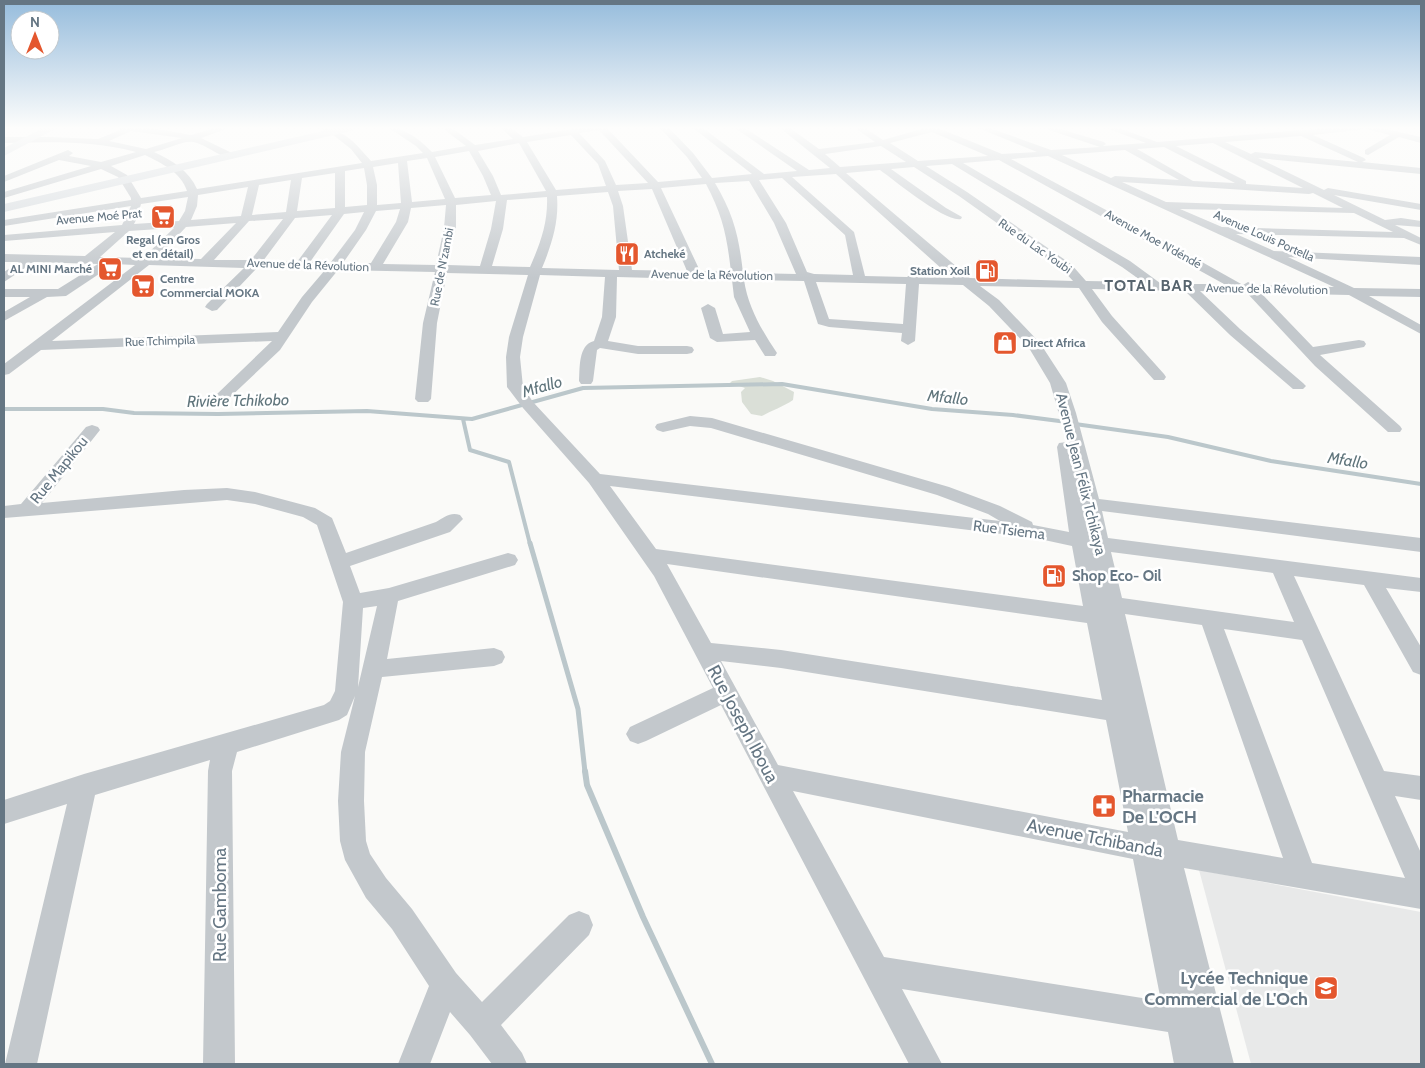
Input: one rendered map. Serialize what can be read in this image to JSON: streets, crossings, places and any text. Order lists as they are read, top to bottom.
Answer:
{
  "streets": {
    "street": [
      "Avenue Moé Prat",
      "Avenue Louis Portella",
      "Avenue Moe N'déndé",
      "Rue du Lac Youbi",
      "Avenue de la Révolution",
      "Rue de N'zambi",
      "Rue Tchimpila",
      "Rue Mapikou",
      "Avenue Jean Félix Tchikaya",
      "Rue Tsiema",
      "Rue Joseph Iboua",
      "Avenue Tchibanda",
      "Rue Gamboma"
    ]
  },
  "crossings": [
    ["Avenue Moé Prat", "Rue de N'zambi"],
    ["Avenue Moé Prat", "Rue Joseph Iboua"],
    ["Avenue Louis Portella", "Avenue de la Révolution"],
    ["Avenue Moe N'déndé", "Avenue de la Révolution"],
    ["Rue du Lac Youbi", "Avenue de la Révolution"],
    ["Avenue de la Révolution", "Rue de N'zambi"],
    ["Avenue de la Révolution", "Avenue Jean Félix Tchikaya"],
    ["Avenue de la Révolution", "Rue Joseph Iboua"],
    ["Avenue Jean Félix Tchikaya", "Rue Tsiema"],
    ["Avenue Jean Félix Tchikaya", "Avenue Tchibanda"],
    ["Rue Tsiema", "Rue Joseph Iboua"],
    ["Rue Joseph Iboua", "Avenue Tchibanda"]
  ],
  "districts": ["TOTAL BAR"],
  "water": ["Mfallo", "Rivière Tchikobo"],
  "places": {
    "supermarket": ["Regal (en Gros et en détail)", "AL MINI Marché", "Centre Commercial MOKA"],
    "restaurant": ["Atcheké"],
    "fuel station": ["Station Xoil", "Shop Eco- Oil"],
    "shop": ["Direct Africa"],
    "pharmacy": ["Pharmacie De L'OCH"],
    "school or university": ["Lycée Technique Commercial de L'Och"]
  },
  "north": "top"
}
